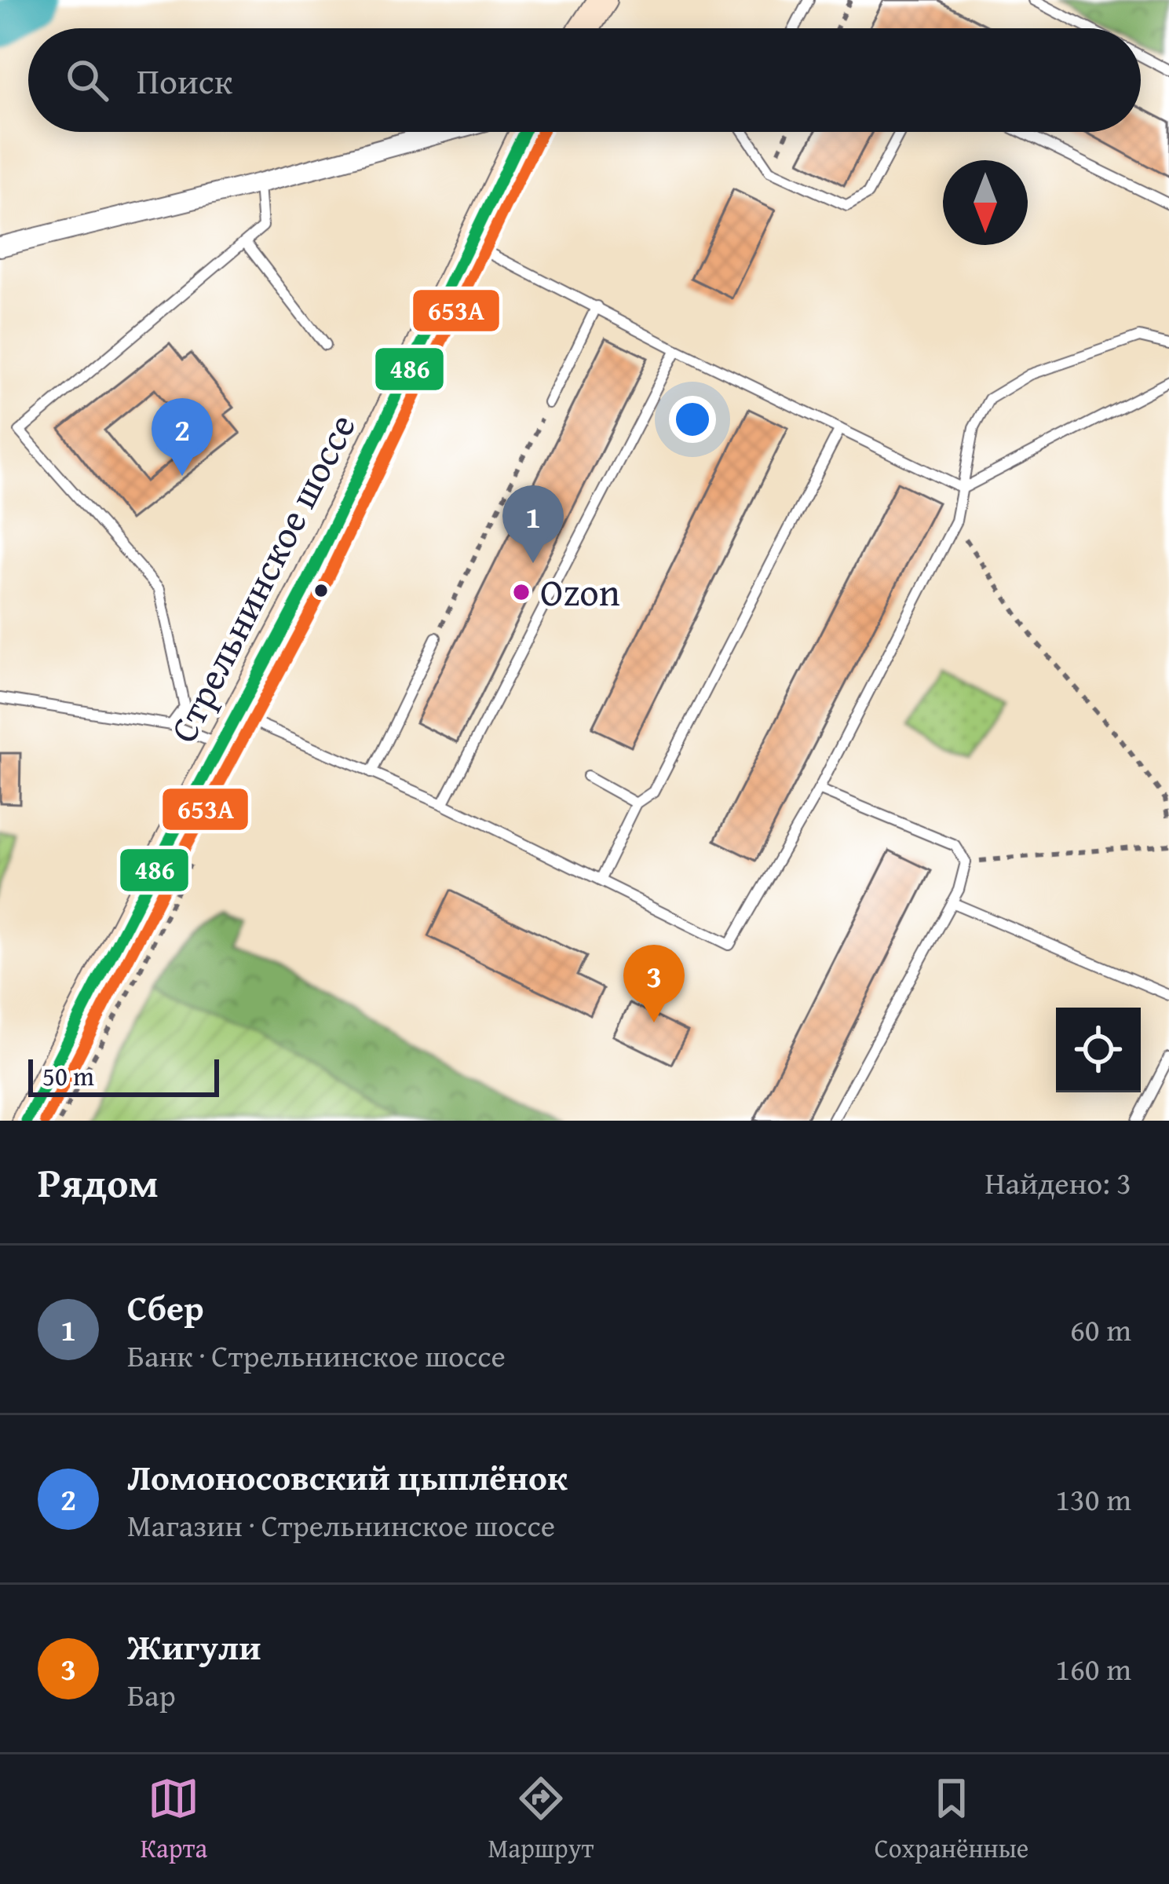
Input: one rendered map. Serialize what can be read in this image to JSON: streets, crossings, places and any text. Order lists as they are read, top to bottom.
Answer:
{
  "streets": {
    "main road": ["Стрельнинское шоссе"]
  },
  "places": ["Ozon"],
  "lines": ["transit line 486", "transit line 653А"],
  "scale_bar": "50 m",
  "north": "bottom",
  "page": {
    "search": "Поиск",
    "pins": ["2", "1", "3"],
    "scale": "50 m",
    "heading": ["Рядом", "Найдено: 3"],
    "list": [
      {
        "mark": "1",
        "name": "Сбер",
        "note": "Банк · Стрельнинское шоссе",
        "value": "60 m"
      },
      {
        "mark": "2",
        "name": "Ломоносовский цыплёнок",
        "note": "Магазин · Стрельнинское шоссе",
        "value": "130 m"
      },
      {
        "mark": "3",
        "name": "Жигули",
        "note": "Бар",
        "value": "160 m"
      }
    ],
    "nav": ["Карта", "Маршрут", "Сохранённые"]
  }
}
